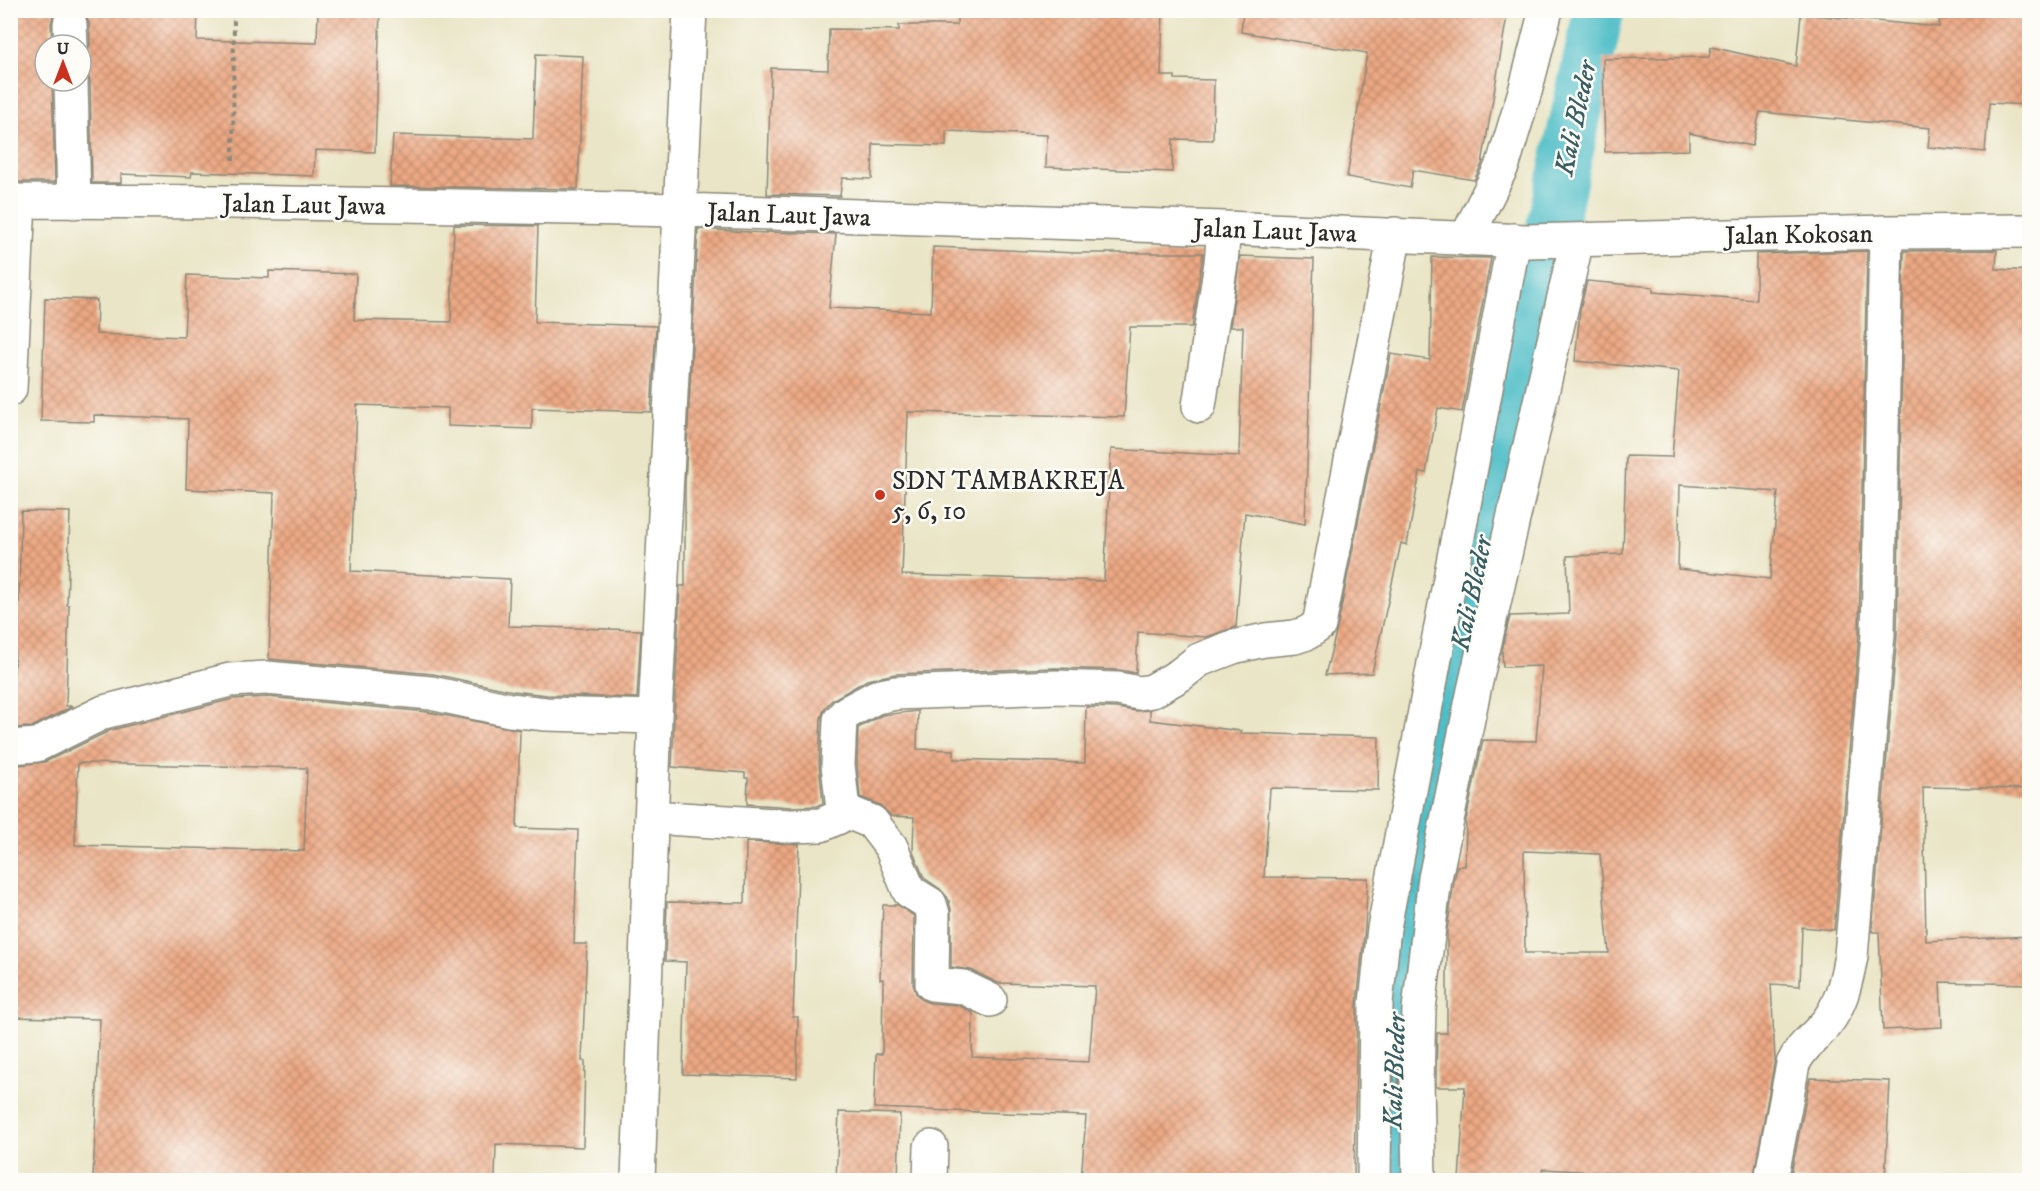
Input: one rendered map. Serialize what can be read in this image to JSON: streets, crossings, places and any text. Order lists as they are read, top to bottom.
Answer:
{
  "streets": {
    "street": ["Jalan Laut Jawa", "Jalan Kokosan"]
  },
  "crossings": [
    ["Jalan Laut Jawa", "Jalan Kokosan"]
  ],
  "water": ["Kali Bleder"],
  "places": ["SDN TAMBAKREJA 5, 6, 10"],
  "north": "top"
}
